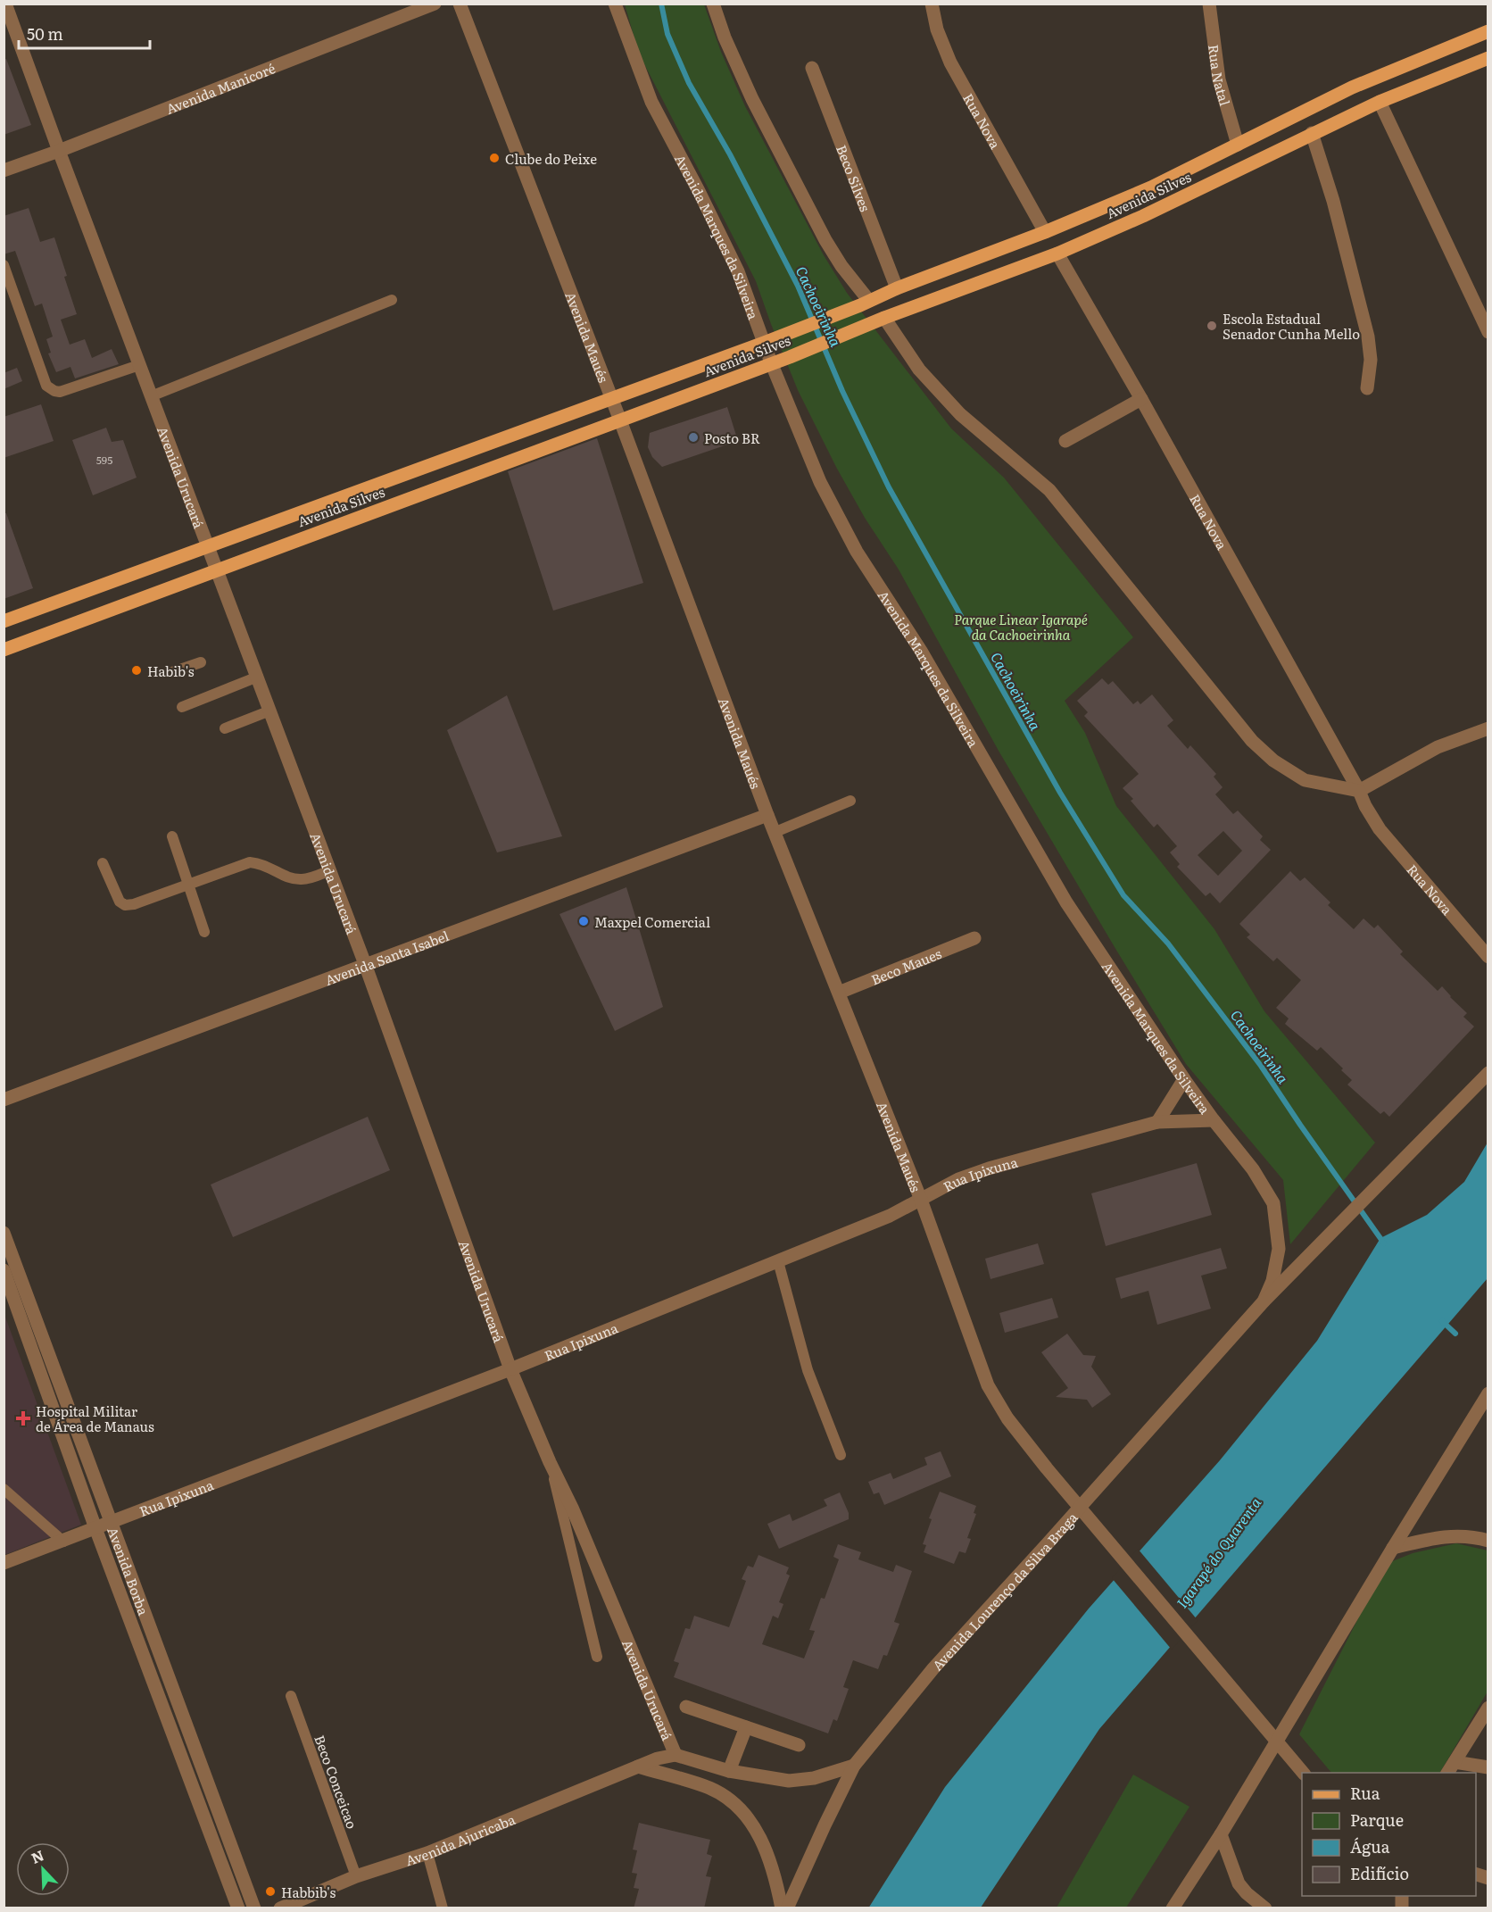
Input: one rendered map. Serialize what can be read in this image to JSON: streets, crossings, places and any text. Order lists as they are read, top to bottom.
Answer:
{
  "streets": {
    "main road": ["Avenida Silves"],
    "street": [
      "Rua Natal",
      "Avenida Manicoré",
      "Rua Nova",
      "Beco Silves",
      "Avenida Marques da Silveira",
      "Avenida Maués",
      "Avenida Urucará",
      "Avenida Santa Isabel",
      "Beco Maues",
      "Rua Ipixuna",
      "Avenida Borba",
      "Avenida Lourenço da Silva Braga",
      "Avenida Ajuricaba"
    ],
    "lane": ["Beco Conceicao"]
  },
  "crossings": [
    ["Rua Natal", "Avenida Silves"],
    ["Avenida Manicoré", "Avenida Urucará"],
    ["Rua Nova", "Avenida Silves"],
    ["Beco Silves", "Avenida Silves"],
    ["Avenida Silves", "Avenida Marques da Silveira"],
    ["Avenida Silves", "Avenida Maués"],
    ["Avenida Silves", "Avenida Urucará"],
    ["Avenida Marques da Silveira", "Rua Ipixuna"],
    ["Avenida Marques da Silveira", "Avenida Lourenço da Silva Braga"],
    ["Avenida Maués", "Avenida Santa Isabel"],
    ["Avenida Maués", "Beco Maues"],
    ["Avenida Maués", "Rua Ipixuna"],
    ["Avenida Urucará", "Avenida Santa Isabel"],
    ["Avenida Urucará", "Rua Ipixuna"],
    ["Avenida Urucará", "Avenida Ajuricaba"],
    ["Rua Ipixuna", "Avenida Borba"],
    ["Beco Conceicao", "Avenida Ajuricaba"]
  ],
  "water": ["Cachoeirinha", "Igarapé do Quarenta"],
  "parks": ["Parque Linear Igarapé da Cachoeirinha"],
  "places": {
    "other": [
      "Clube do Peixe",
      "Escola Estadual Senador Cunha Mello",
      "Posto BR",
      "Habib's",
      "Maxpel Comercial",
      "Habbib's"
    ],
    "health": ["Hospital Militar de Área de Manaus"]
  },
  "house_numbers": ["595"],
  "legend": [
    "Rua",
    "Parque",
    "Água",
    "Edifício"
  ],
  "scale_bar": "50 m",
  "north": "top left"
}
